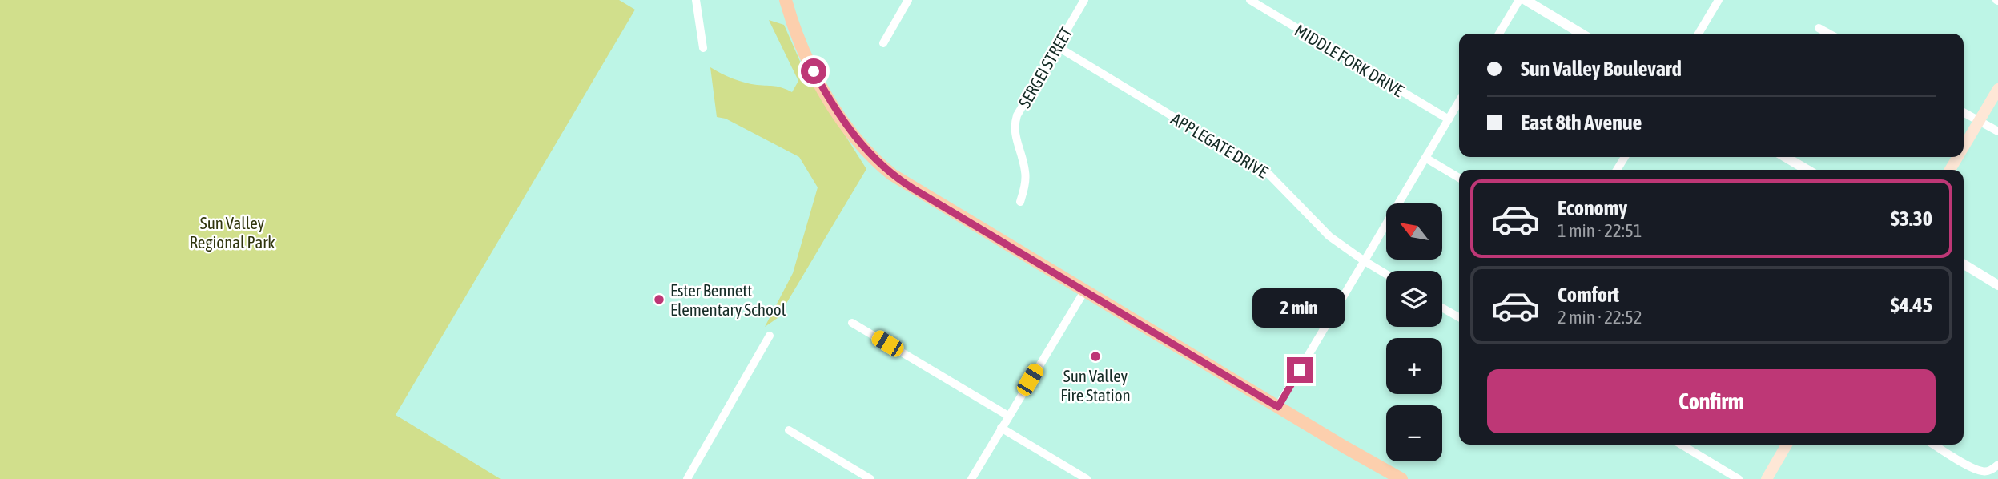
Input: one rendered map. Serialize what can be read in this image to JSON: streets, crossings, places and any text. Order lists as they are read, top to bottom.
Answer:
{
  "streets": {
    "street": ["MIDDLE FORK DRIVE", "SERGEI STREET", "APPLEGATE DRIVE"]
  },
  "crossings": [
    ["SERGEI STREET", "APPLEGATE DRIVE"]
  ],
  "parks": ["Sun Valley Regional Park"],
  "places": ["Ester Bennett Elementary School", "Sun Valley Fire Station"],
  "north": "top left",
  "page": {
    "banner": ["Sun Valley Boulevard", "East 8th Avenue"],
    "list": [
      {
        "name": "Economy",
        "note": "1 min · 22:51",
        "value": "$3.30"
      },
      {
        "name": "Comfort",
        "note": "2 min · 22:52",
        "value": "$4.45"
      }
    ],
    "map_buttons": ["+", "−"],
    "bubble": "2 min",
    "buttons": "Confirm"
  }
}
